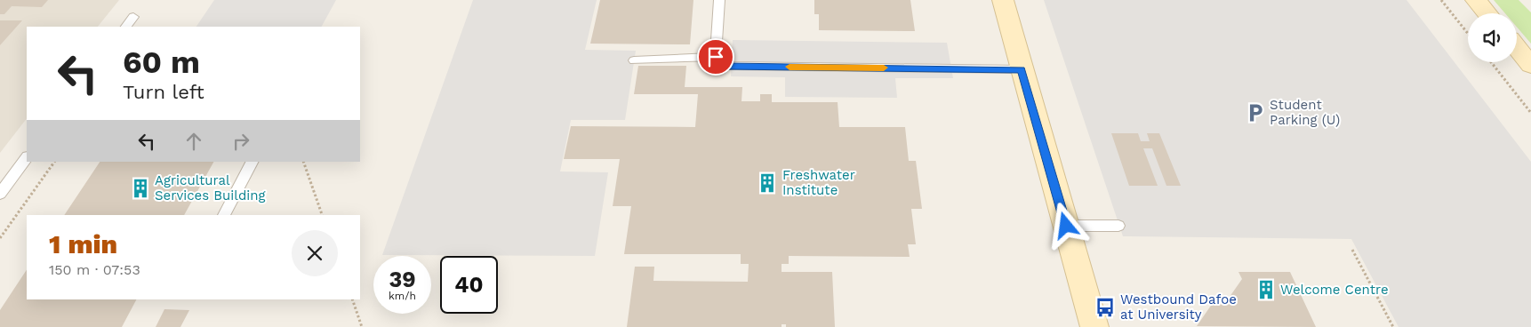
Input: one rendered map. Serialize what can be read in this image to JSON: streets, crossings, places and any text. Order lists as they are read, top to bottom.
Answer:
{
  "places": {
    "parking": ["Student Parking (U)"],
    "building": ["Freshwater Institute", "Agricultural Services Building", "Welcome Centre"],
    "bus stop": ["Westbound Dafoe at University"]
  },
  "page": {
    "turn": ["60 m", "Turn left"],
    "heading": ["1 min", "150 m · 07:53"],
    "speed": "39 km/h",
    "limit": "40"
  }
}
